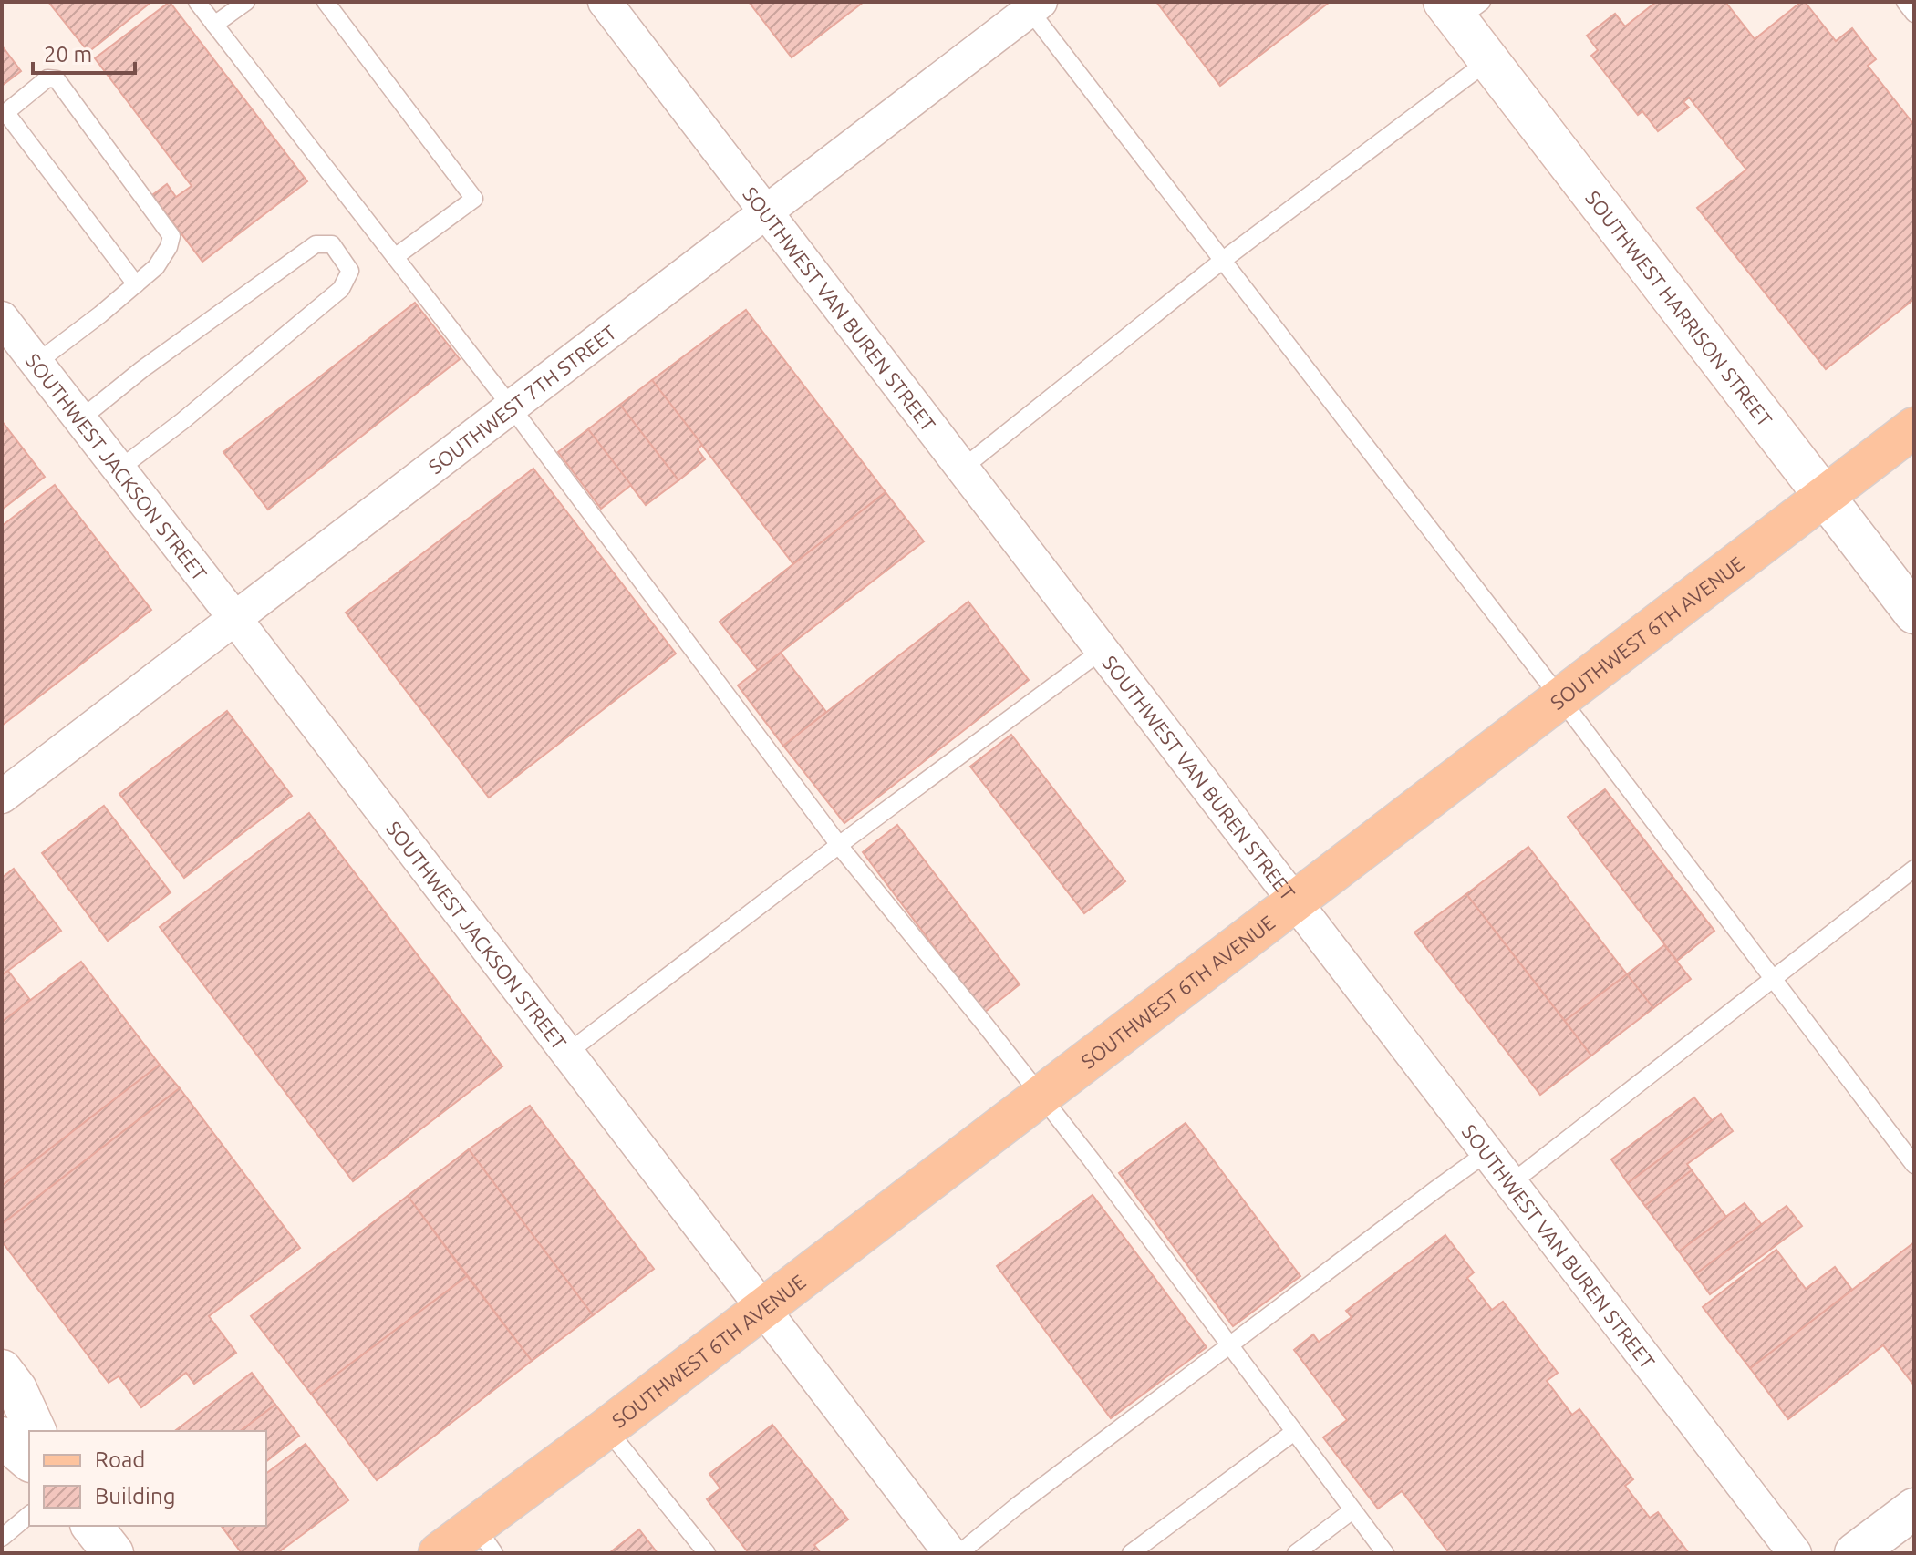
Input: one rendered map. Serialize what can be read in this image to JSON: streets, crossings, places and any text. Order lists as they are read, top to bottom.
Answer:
{
  "streets": {
    "main road": ["SOUTHWEST HARRISON STREET", "SOUTHWEST 6TH AVENUE"],
    "street": ["SOUTHWEST VAN BUREN STREET", "SOUTHWEST 7TH STREET", "SOUTHWEST JACKSON STREET"]
  },
  "crossings": [
    ["SOUTHWEST HARRISON STREET", "SOUTHWEST 6TH AVENUE"],
    ["SOUTHWEST VAN BUREN STREET", "SOUTHWEST 7TH STREET"],
    ["SOUTHWEST VAN BUREN STREET", "SOUTHWEST 6TH AVENUE"],
    ["SOUTHWEST 7TH STREET", "SOUTHWEST JACKSON STREET"],
    ["SOUTHWEST JACKSON STREET", "SOUTHWEST 6TH AVENUE"]
  ],
  "legend": ["Road", "Building"],
  "scale_bar": "20 m"
}
